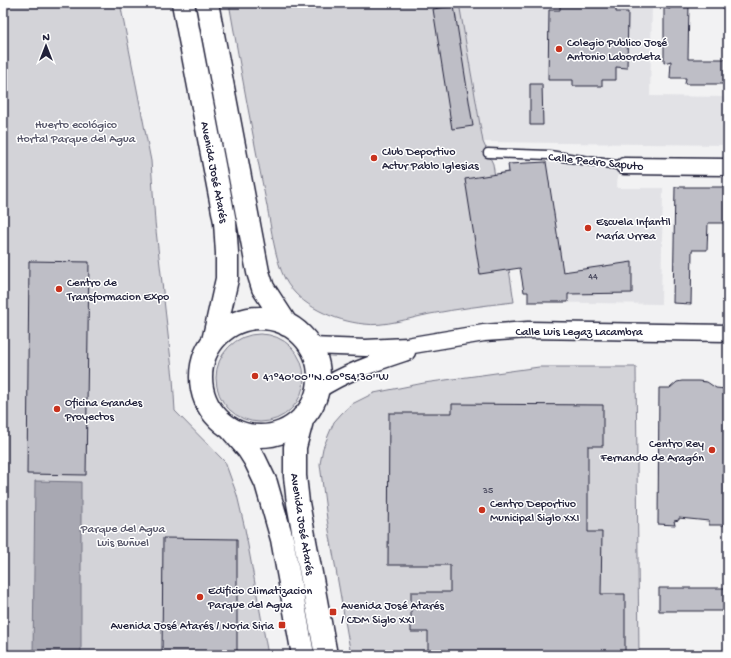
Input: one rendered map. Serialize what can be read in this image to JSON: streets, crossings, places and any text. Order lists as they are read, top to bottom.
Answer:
{
  "streets": {
    "main road": ["Avenida José Atarés"],
    "street": ["Calle Pedro Saputo", "Calle Luis Legaz Lacambra"]
  },
  "crossings": [
    ["Avenida José Atarés", "Calle Luis Legaz Lacambra"]
  ],
  "parks": ["Huerto ecológico Hortal Parque del Agua", "Parque del Agua Luis Buñuel"],
  "places": {
    "other": [
      "Colegio Publico José Antonio Labordeta",
      "Club Deportivo Actur Pablo Iglesias",
      "Escuela Infantil María Urrea",
      "Centro de Transformacion Expo",
      "41º40'00''N.00º54'30''W",
      "Oficina Grandes Proyectos",
      "Centro Rey Fernando de Aragón",
      "Centro Deportivo Municipal Siglo XXI",
      "Edificio Climatizacion Parque del Agua"
    ],
    "transit": ["Avenida José Atarés / CDM Siglo XXI", "Avenida José Atarés / Noria Siria"]
  },
  "house_numbers": ["44", "35"],
  "north": "top"
}
